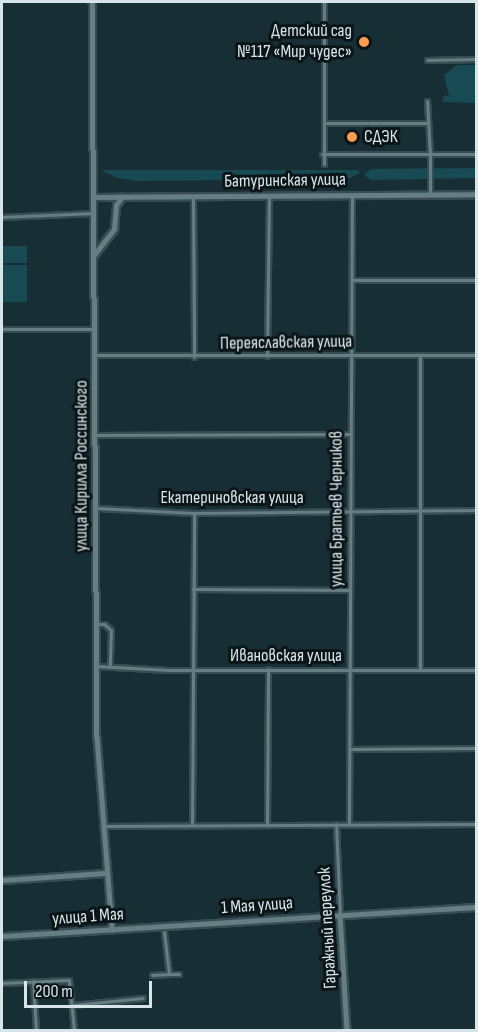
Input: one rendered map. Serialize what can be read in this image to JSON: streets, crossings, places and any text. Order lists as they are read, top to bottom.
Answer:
{
  "streets": {
    "main road": [
      "Батуринская улица",
      "улица Кирилла Россинского",
      "1 Мая улица",
      "улица 1 Мая",
      "Гаражный переулок"
    ],
    "street": [
      "Переяславская улица",
      "Екатериновская улица",
      "улица Братьев Черников",
      "Ивановская улица"
    ]
  },
  "crossings": [
    ["Батуринская улица", "улица Кирилла Россинского"],
    ["Батуринская улица", "улица Братьев Черников"],
    ["Переяславская улица", "улица Кирилла Россинского"],
    ["Переяславская улица", "улица Братьев Черников"],
    ["улица Кирилла Россинского", "Екатериновская улица"],
    ["улица Кирилла Россинского", "Ивановская улица"],
    ["улица Кирилла Россинского", "улица 1 Мая"],
    ["Екатериновская улица", "улица Братьев Черников"],
    ["улица Братьев Черников", "Ивановская улица"],
    ["1 Мая улица", "улица 1 Мая"],
    ["1 Мая улица", "Гаражный переулок"]
  ],
  "places": ["Детский сад №117 «Мир чудес»", "СДЭК"],
  "scale_bar": "200 m"
}
